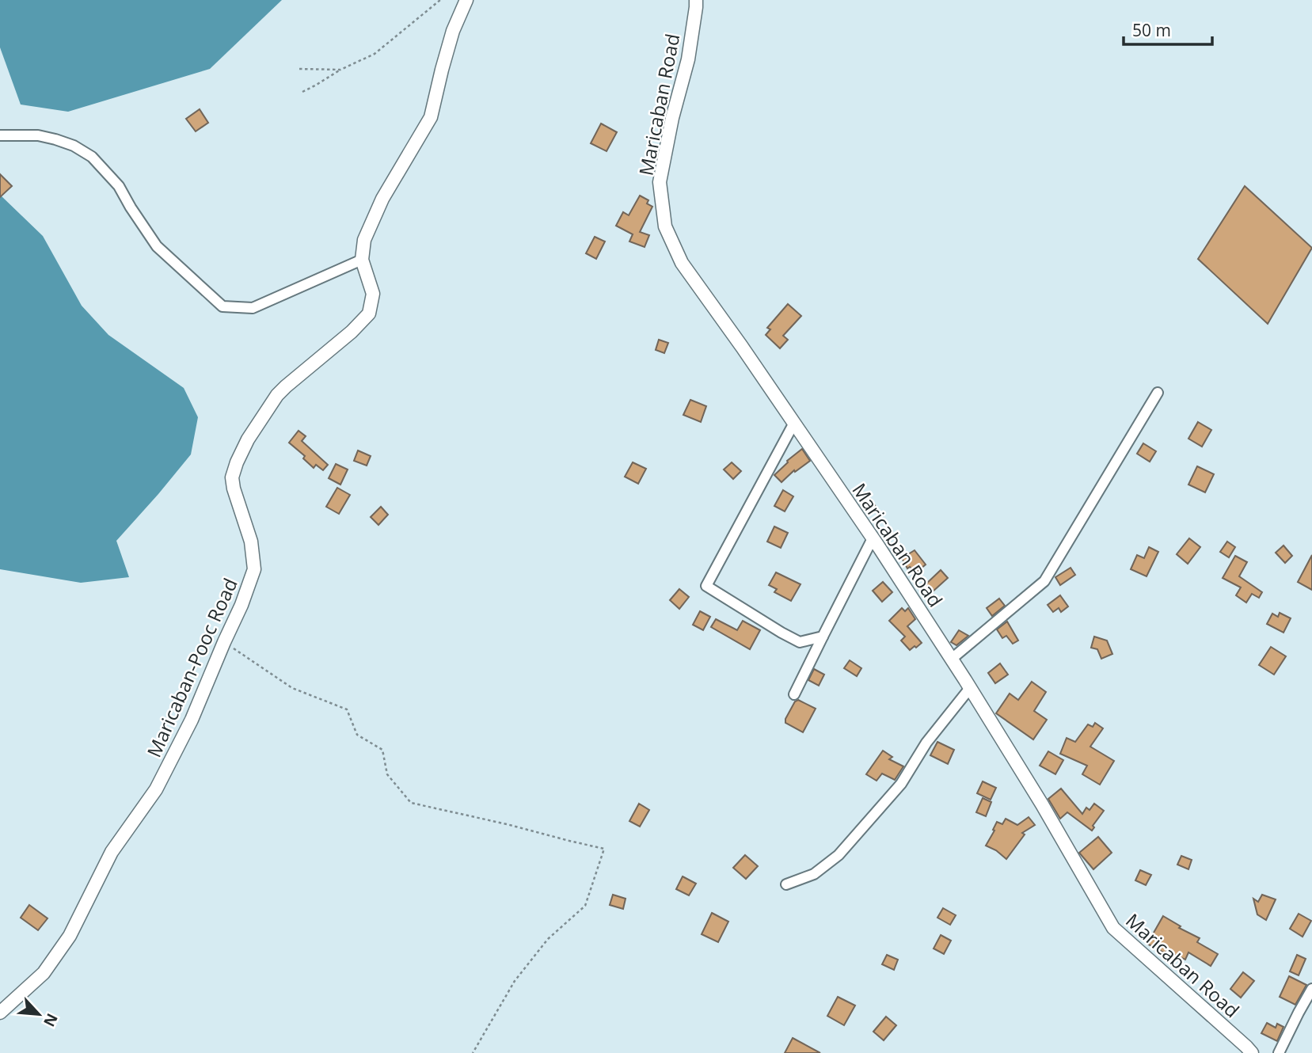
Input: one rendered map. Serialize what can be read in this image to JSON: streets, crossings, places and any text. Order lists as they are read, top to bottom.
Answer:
{
  "streets": {
    "street": ["Maricaban Road", "Maricaban-Pooc Road"]
  },
  "scale_bar": "50 m",
  "north": "bottom right"
}
